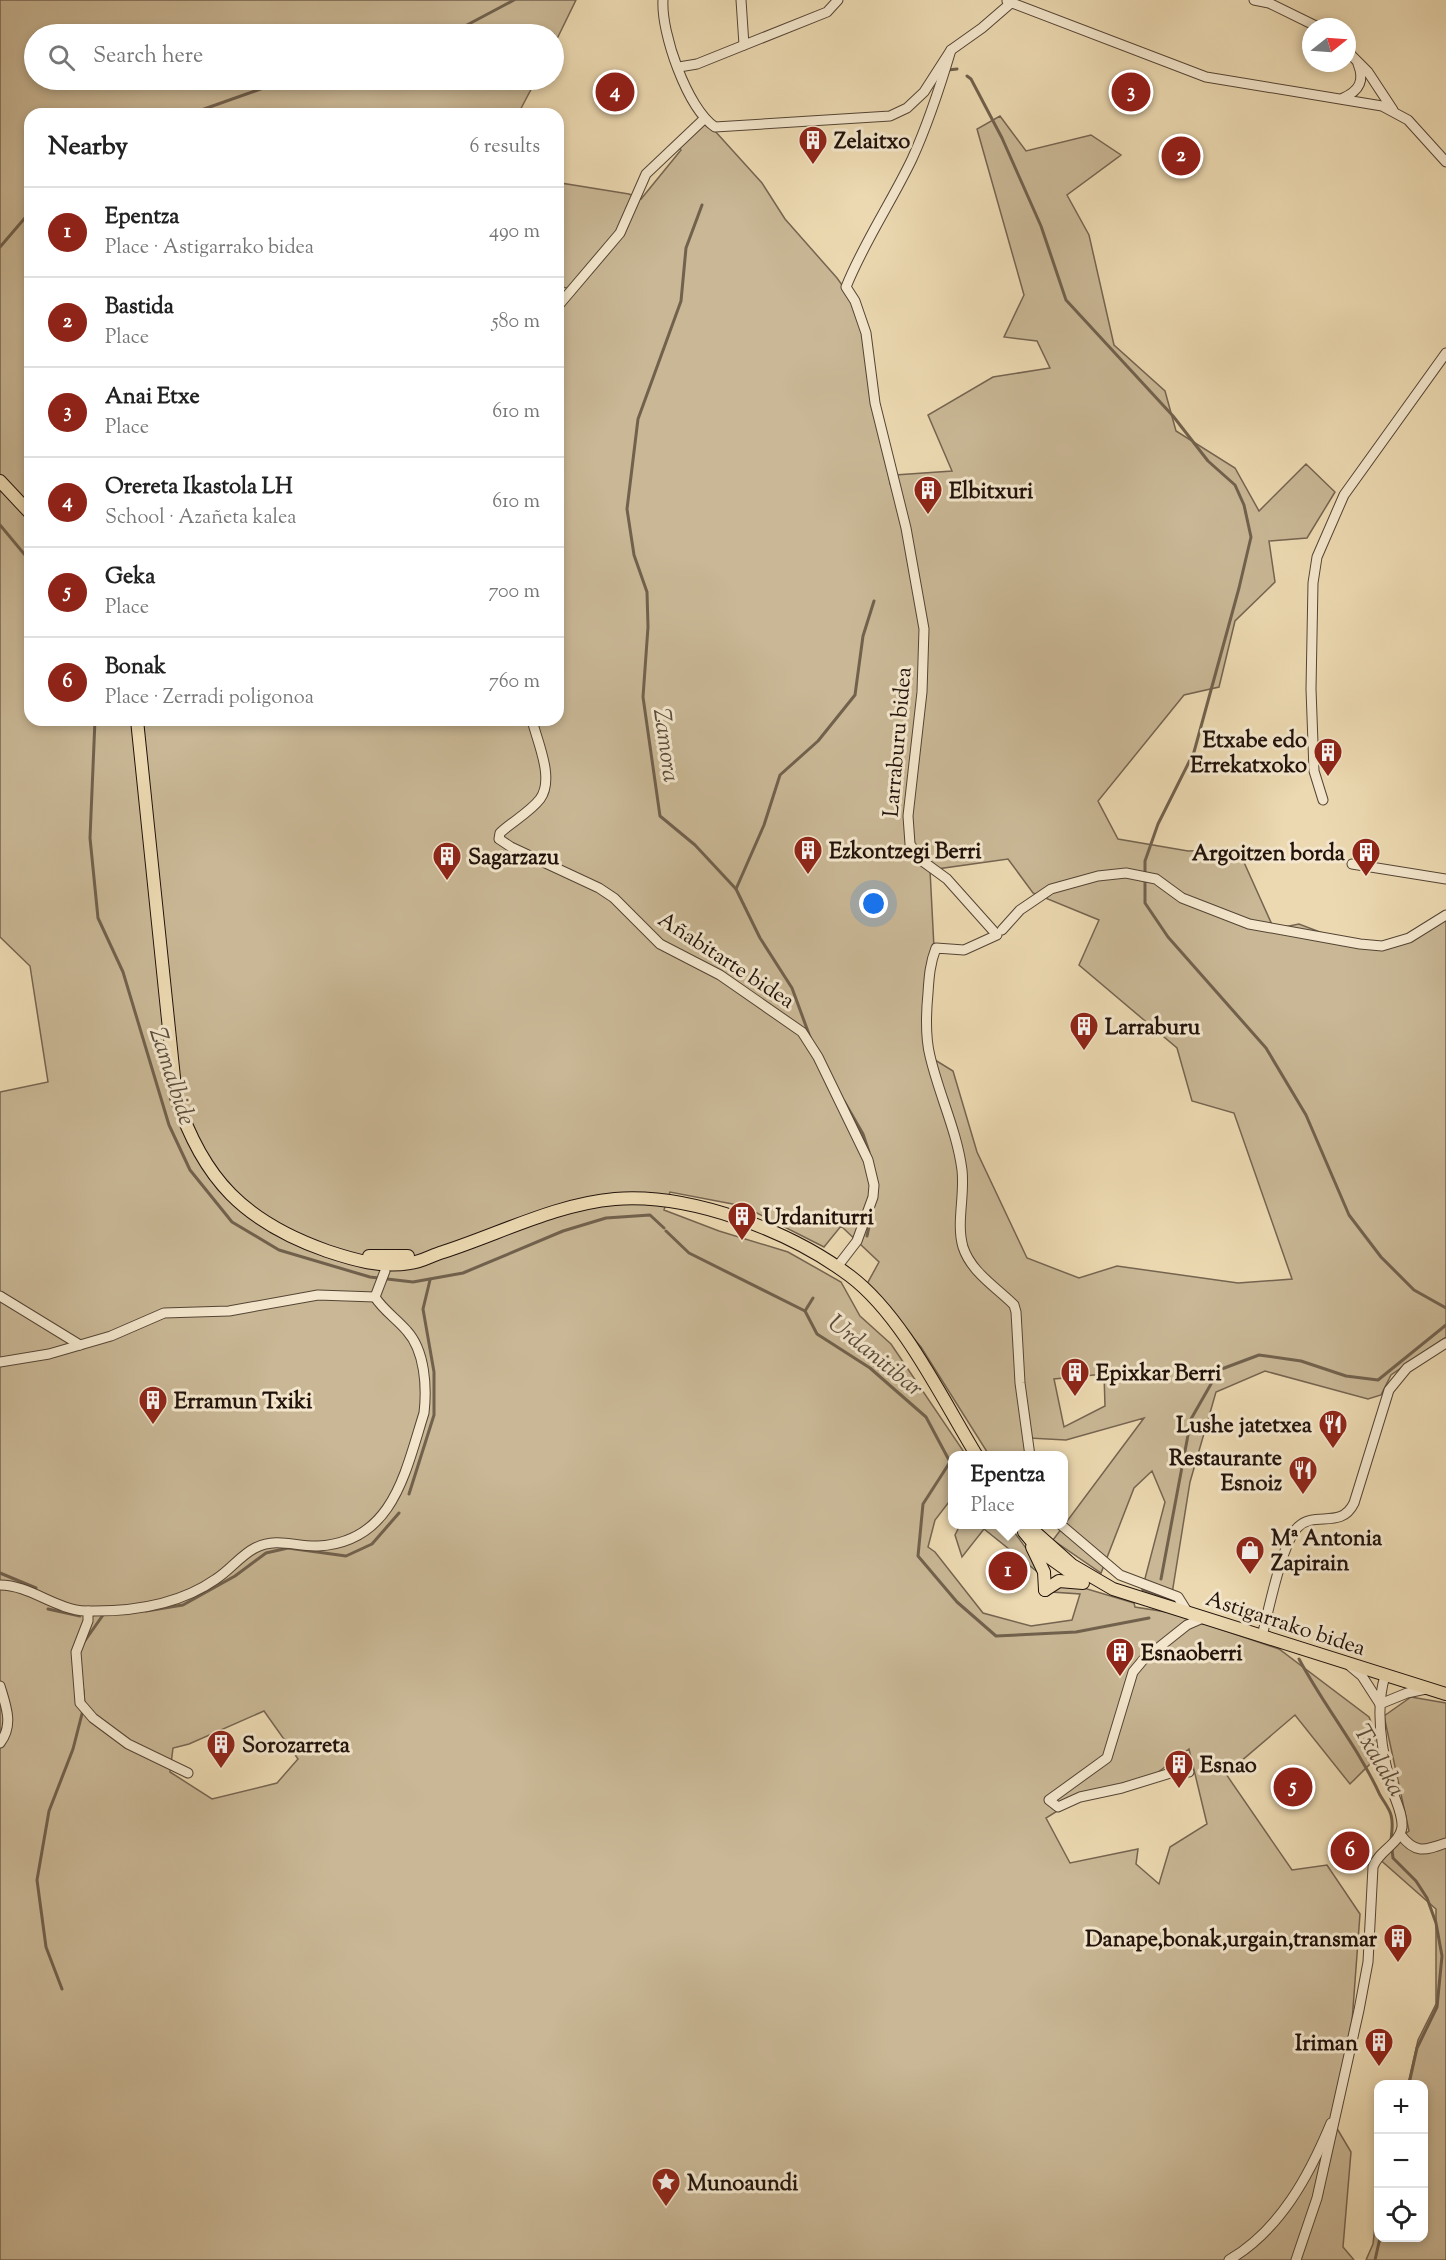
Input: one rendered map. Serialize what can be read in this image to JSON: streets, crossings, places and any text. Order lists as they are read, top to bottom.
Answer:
{
  "streets": {
    "main road": ["Astigarrako bidea"],
    "street": ["Larraburu bidea", "Añabitarte bidea"]
  },
  "water": [
    "Zamora",
    "Zamalbide",
    "Urdanitibar",
    "Txalaka"
  ],
  "places": {
    "building": [
      "Zelaitxo",
      "Elbitxuri",
      "Etxabe edo Errekatxoko",
      "Ezkontzegi Berri",
      "Argoitzen borda",
      "Sagarzazu",
      "Larraburu",
      "Urdaniturri",
      "Epixkar Berri",
      "Erramun Txiki",
      "Esnaoberri",
      "Sorozarreta",
      "Esnao",
      "Danape,bonak,urgain,transmar",
      "Iriman"
    ],
    "restaurant": ["Lushe jatetxea", "Restaurante Esnoiz"],
    "shop": ["Mª Antonia Zapirain"],
    "place": ["Munoaundi"]
  },
  "north": "right",
  "page": {
    "search": "Search here",
    "pins": [
      "3",
      "4",
      "2",
      "1",
      "5",
      "6"
    ],
    "heading": ["Nearby", "6 results"],
    "list": [
      {
        "mark": "1",
        "name": "Epentza",
        "note": "Place · Astigarrako bidea",
        "value": "490 m"
      },
      {
        "mark": "2",
        "name": "Bastida",
        "note": "Place",
        "value": "580 m"
      },
      {
        "mark": "3",
        "name": "Anai Etxe",
        "note": "Place",
        "value": "610 m"
      },
      {
        "mark": "4",
        "name": "Orereta Ikastola LH",
        "note": "School · Azañeta kalea",
        "value": "610 m"
      },
      {
        "mark": "5",
        "name": "Geka",
        "note": "Place",
        "value": "700 m"
      },
      {
        "mark": "6",
        "name": "Bonak",
        "note": "Place · Zerradi poligonoa",
        "value": "760 m"
      }
    ],
    "popup": ["Epentza", "Place"],
    "map_buttons": ["+", "−"]
  }
}
